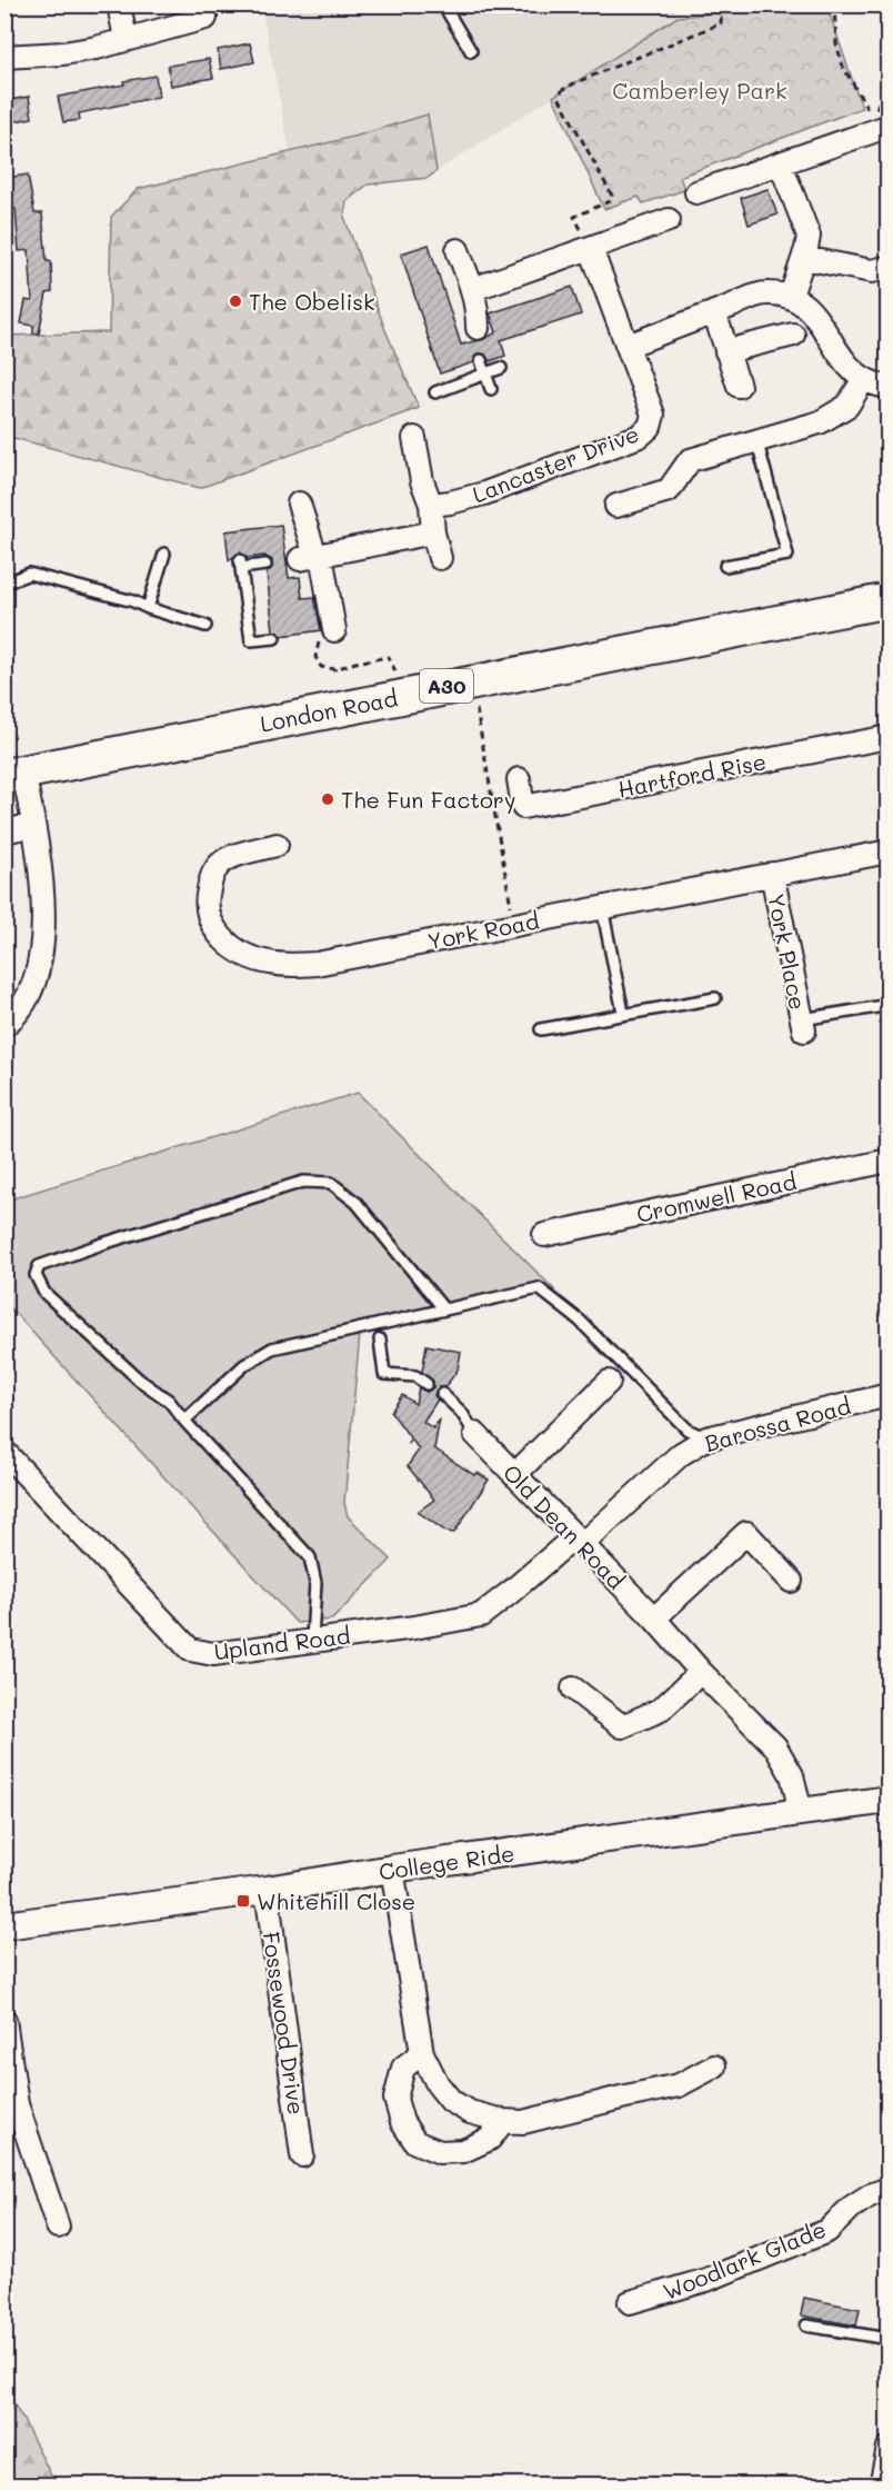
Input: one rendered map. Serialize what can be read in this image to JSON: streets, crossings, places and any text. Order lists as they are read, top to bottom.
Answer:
{
  "streets": {
    "main road": ["A30", "London Road"],
    "street": [
      "Lancaster Drive",
      "Hartford Rise",
      "York Road",
      "York Place",
      "Cromwell Road",
      "Barossa Road",
      "Old Dean Road",
      "Upland Road",
      "College Ride",
      "Fossewood Drive",
      "Woodlark Glade"
    ]
  },
  "crossings": [
    ["York Road", "York Place"],
    ["Barossa Road", "Old Dean Road"],
    ["Barossa Road", "Upland Road"],
    ["Old Dean Road", "Upland Road"],
    ["Old Dean Road", "College Ride"],
    ["College Ride", "Fossewood Drive"]
  ],
  "parks": ["Camberley Park"],
  "places": {
    "other": ["The Obelisk", "The Fun Factory"],
    "transit": ["Whitehill Close"]
  }
}
